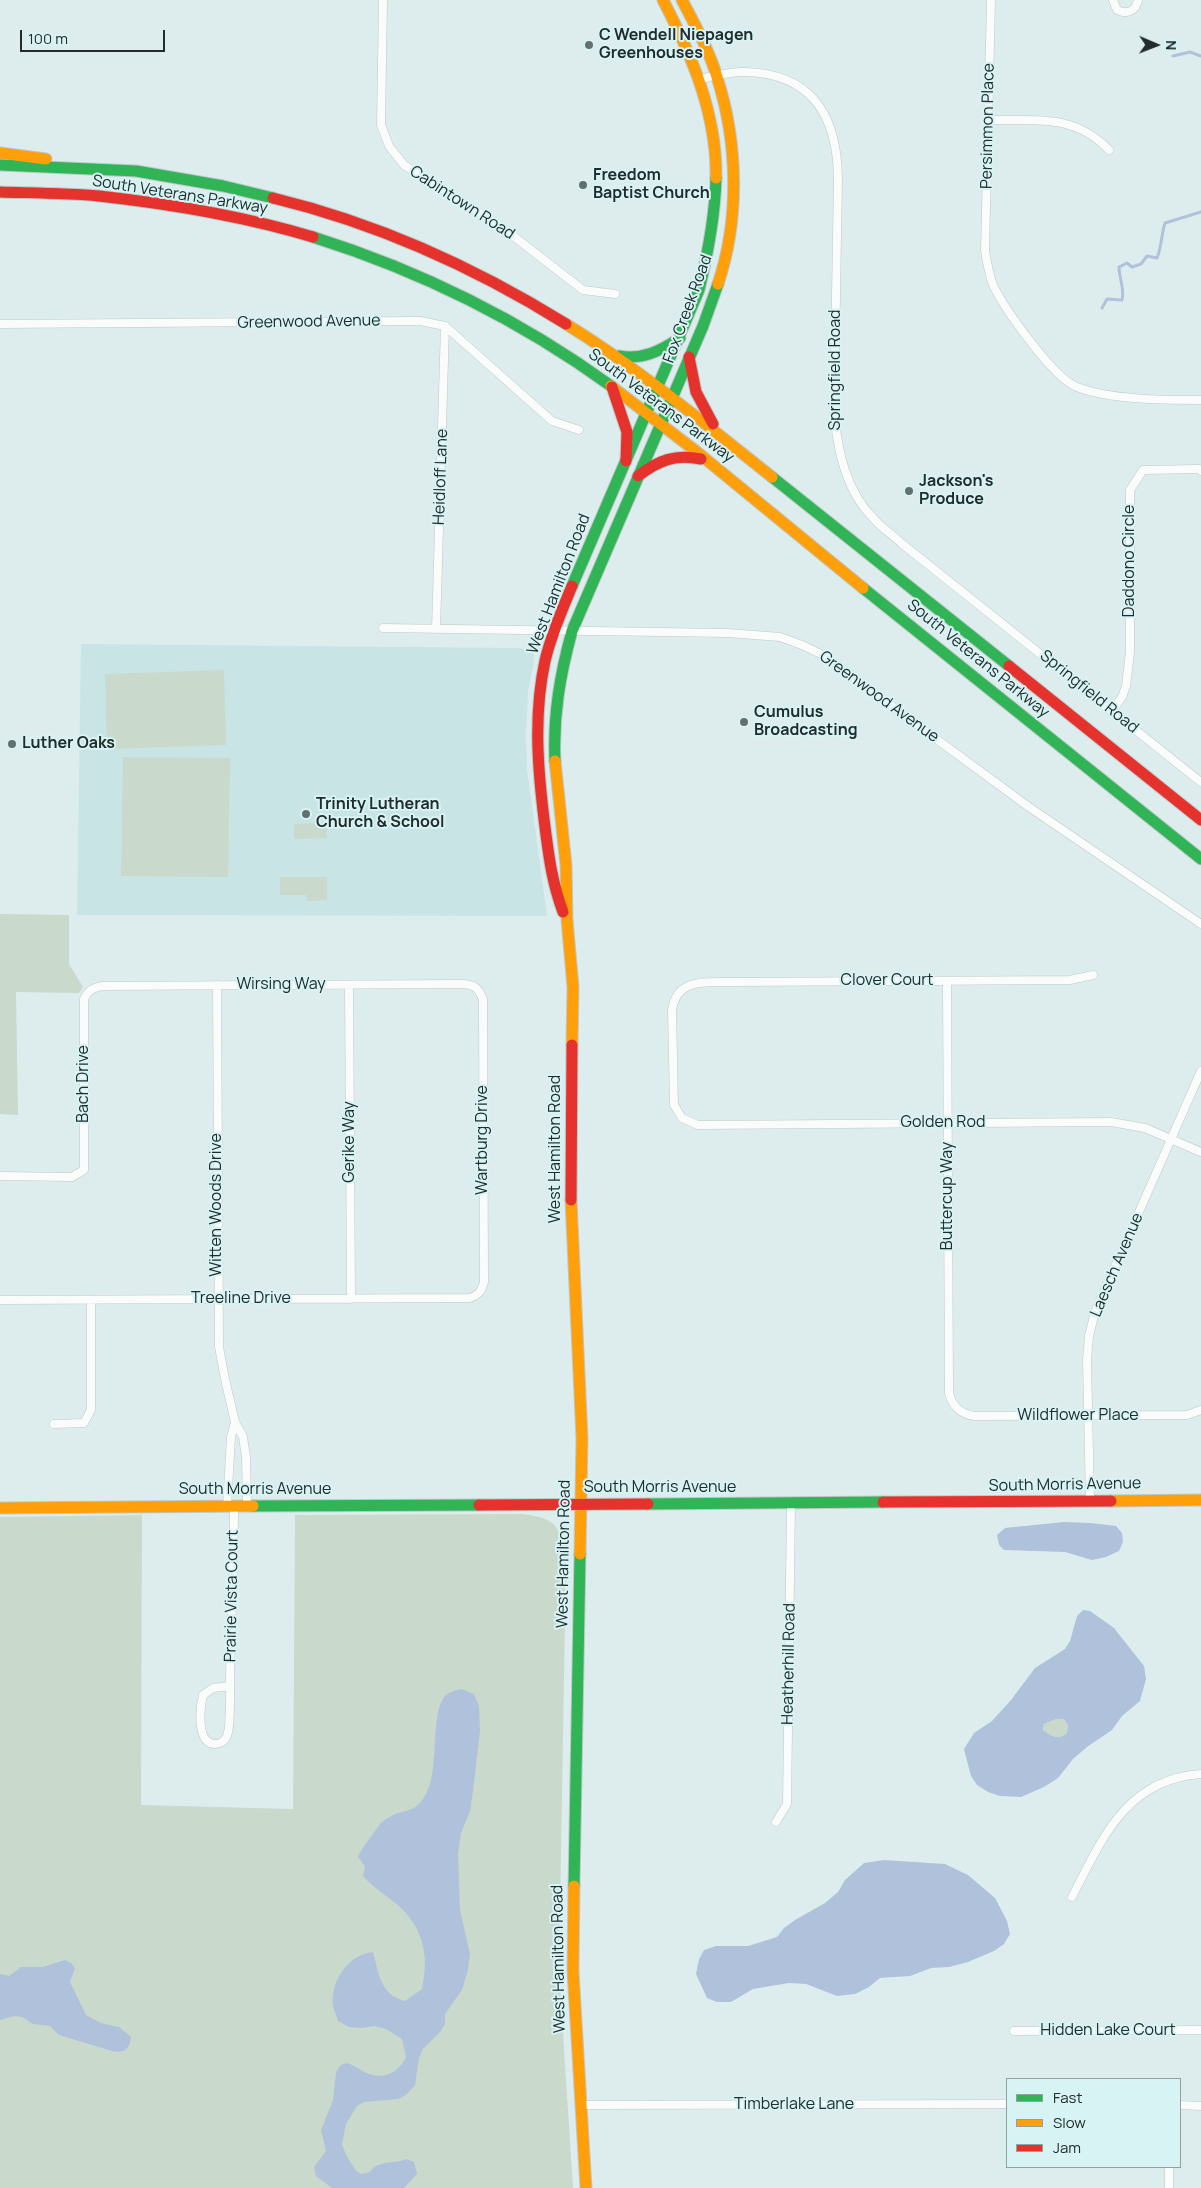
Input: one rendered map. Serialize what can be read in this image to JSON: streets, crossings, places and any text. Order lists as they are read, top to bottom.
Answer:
{
  "streets": {
    "main road": [
      "South Veterans Parkway",
      "Fox Creek Road",
      "West Hamilton Road",
      "South Morris Avenue"
    ],
    "street": [
      "Persimmon Place",
      "Cabintown Road",
      "Greenwood Avenue",
      "Springfield Road",
      "Heidloff Lane",
      "Daddono Circle",
      "Clover Court",
      "Wirsing Way",
      "Bach Drive",
      "Golden Rod",
      "Wartburg Drive",
      "Gerike Way",
      "Buttercup Way",
      "Witten Woods Drive",
      "Laesch Avenue",
      "Treeline Drive",
      "Wildflower Place",
      "Prairie Vista Court",
      "Heatherhill Road",
      "Hidden Lake Court",
      "Timberlake Lane"
    ]
  },
  "crossings": [
    ["South Veterans Parkway", "Fox Creek Road"],
    ["South Veterans Parkway", "West Hamilton Road"],
    ["Fox Creek Road", "Springfield Road"],
    ["Fox Creek Road", "West Hamilton Road"],
    ["Greenwood Avenue", "Heidloff Lane"],
    ["Greenwood Avenue", "West Hamilton Road"],
    ["Springfield Road", "Daddono Circle"],
    ["West Hamilton Road", "South Morris Avenue"],
    ["West Hamilton Road", "Timberlake Lane"],
    ["Clover Court", "Golden Rod"],
    ["Clover Court", "Buttercup Way"],
    ["Wirsing Way", "Bach Drive"],
    ["Wirsing Way", "Wartburg Drive"],
    ["Wirsing Way", "Gerike Way"],
    ["Wirsing Way", "Witten Woods Drive"],
    ["Golden Rod", "Buttercup Way"],
    ["Golden Rod", "Laesch Avenue"],
    ["Wartburg Drive", "Treeline Drive"],
    ["Gerike Way", "Treeline Drive"],
    ["Buttercup Way", "Wildflower Place"],
    ["Witten Woods Drive", "Treeline Drive"],
    ["Witten Woods Drive", "South Morris Avenue"],
    ["Witten Woods Drive", "Prairie Vista Court"],
    ["Laesch Avenue", "Wildflower Place"],
    ["Laesch Avenue", "South Morris Avenue"],
    ["South Morris Avenue", "Prairie Vista Court"],
    ["South Morris Avenue", "Heatherhill Road"]
  ],
  "places": [
    "C Wendell Niepagen Greenhouses",
    "Freedom Baptist Church",
    "Jackson's Produce",
    "Cumulus Broadcasting",
    "Luther Oaks",
    "Trinity Lutheran Church & School"
  ],
  "legend": ["Fast", "Slow", "Jam"],
  "scale_bar": "100 m",
  "north": "right"
}
